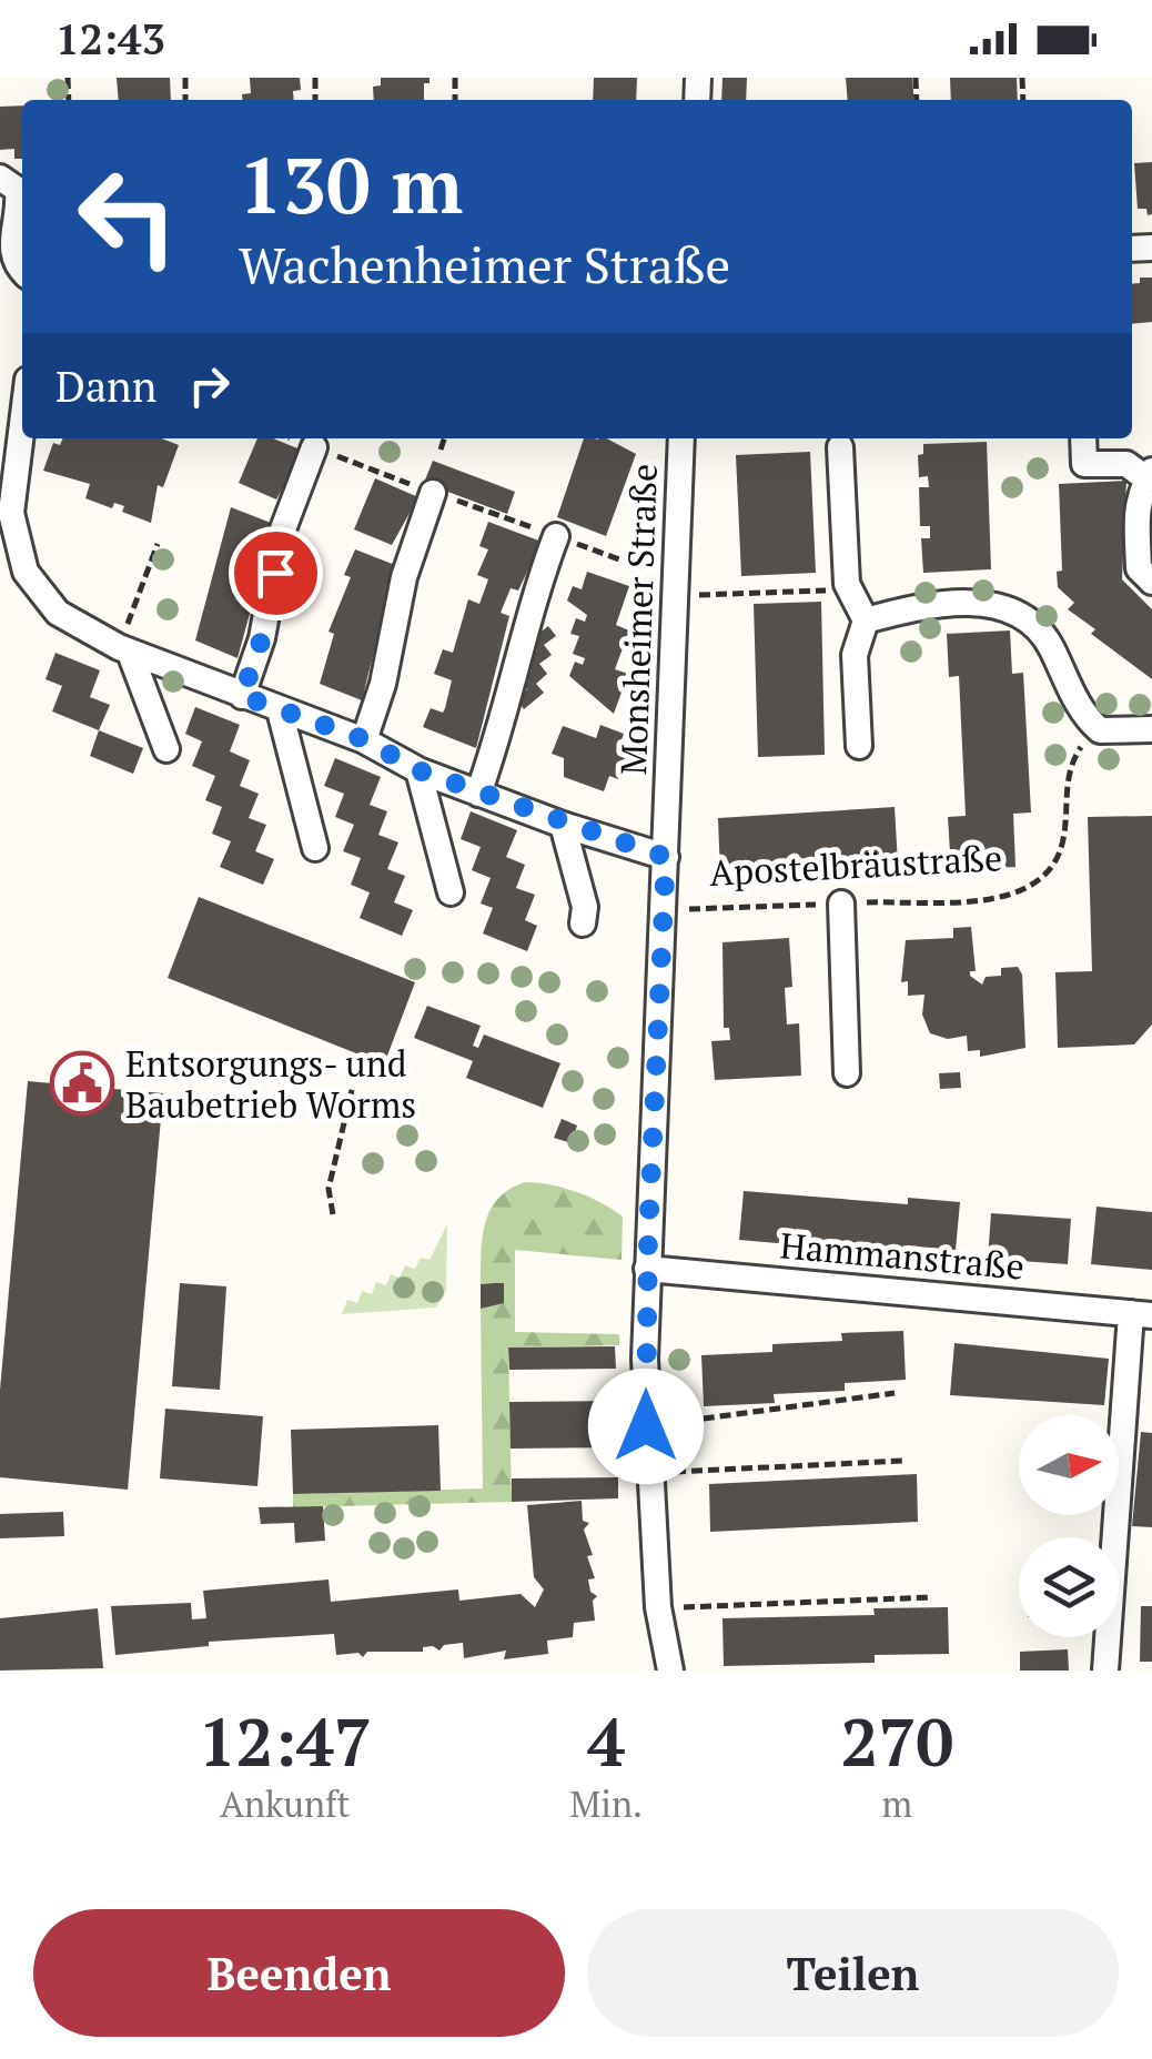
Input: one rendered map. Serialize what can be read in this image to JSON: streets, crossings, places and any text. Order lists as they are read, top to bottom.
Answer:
{
  "streets": {
    "street": ["Monsheimer Straße", "Hammanstraße"],
    "path": ["Apostelbräustraße"]
  },
  "crossings": [
    ["Monsheimer Straße", "Apostelbräustraße"],
    ["Monsheimer Straße", "Hammanstraße"]
  ],
  "places": {
    "public building": ["Entsorgungs- und Baubetrieb Worms"]
  },
  "north": "right",
  "page": {
    "status": "12:43",
    "turn": ["130 m", "Wachenheimer Straße"],
    "then": "Dann",
    "eta": [
      "12:47",
      "Ankunft",
      "4",
      "Min.",
      "270",
      "m"
    ],
    "buttons": ["Beenden", "Teilen"]
  }
}
